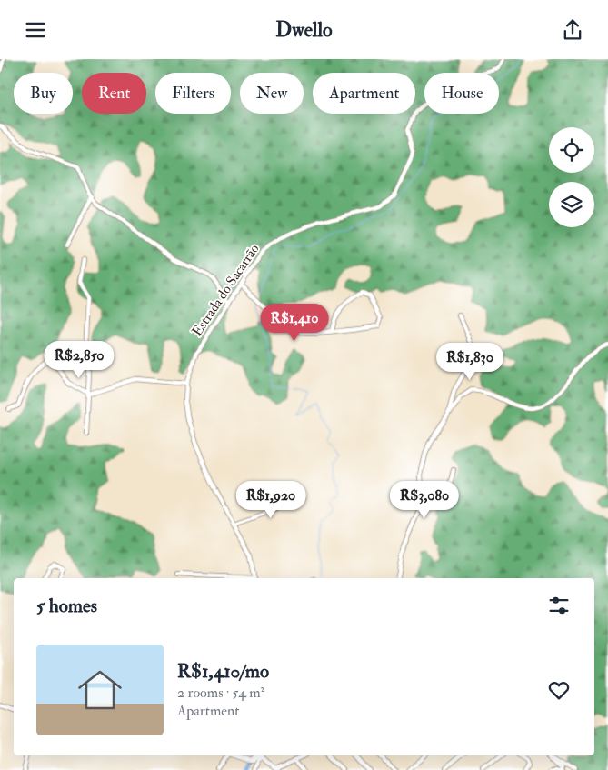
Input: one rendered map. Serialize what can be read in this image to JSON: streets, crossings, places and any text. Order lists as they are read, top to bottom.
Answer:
{
  "streets": {
    "street": ["Estrada do Sacarrão"]
  },
  "page": {
    "header": "Dwello",
    "chip": [
      "Buy",
      "Rent",
      "Filters",
      "New",
      "Apartment",
      "House"
    ],
    "price": [
      "R$1,410",
      "R$2,850",
      "R$1,830",
      "R$1,920",
      "R$3,080"
    ],
    "heading": "5 homes",
    "list": [
      {
        "name": "R$1,410/mo",
        "note": "2 rooms · 54 m² · Apartment"
      }
    ]
  }
}
